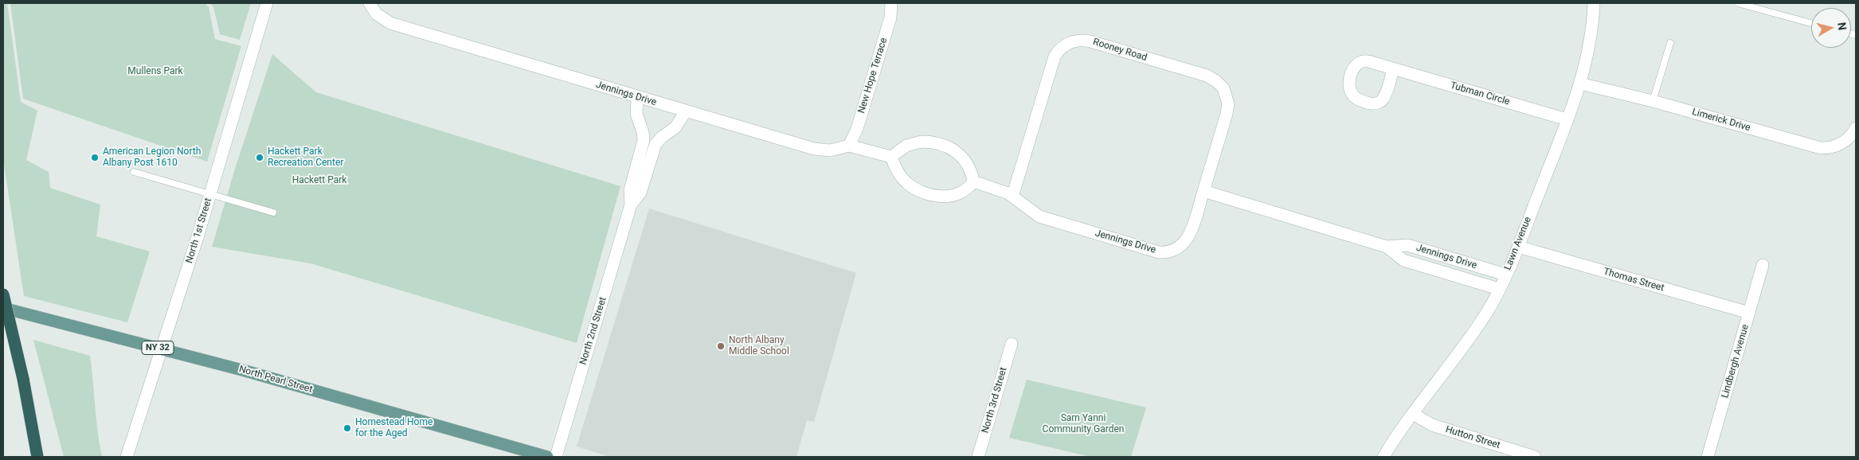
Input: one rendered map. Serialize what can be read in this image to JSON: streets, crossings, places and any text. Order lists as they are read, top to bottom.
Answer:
{
  "streets": {
    "main road": ["NY 32", "North Pearl Street"],
    "street": [
      "Rooney Road",
      "New Hope Terrace",
      "Jennings Drive",
      "Tubman Circle",
      "Limerick Drive",
      "North 1st Street",
      "Lawn Avenue",
      "Thomas Street",
      "North 2nd Street",
      "Lindbergh Avenue",
      "North 3rd Street",
      "Hutton Street"
    ]
  },
  "crossings": [
    ["Rooney Road", "Jennings Drive"],
    ["New Hope Terrace", "Jennings Drive"],
    ["Jennings Drive", "Lawn Avenue"],
    ["Jennings Drive", "North 2nd Street"],
    ["Tubman Circle", "Lawn Avenue"],
    ["Limerick Drive", "Lawn Avenue"],
    ["North 1st Street", "North Pearl Street"],
    ["Lawn Avenue", "Thomas Street"],
    ["Lawn Avenue", "Hutton Street"],
    ["Thomas Street", "Lindbergh Avenue"]
  ],
  "parks": ["Mullens Park", "Hackett Park", "Sam Yanni Community Garden"],
  "places": [
    "American Legion North Albany Post 1610",
    "Hackett Park Recreation Center",
    "North Albany Middle School",
    "Homestead Home for the Aged"
  ],
  "north": "right"
}
